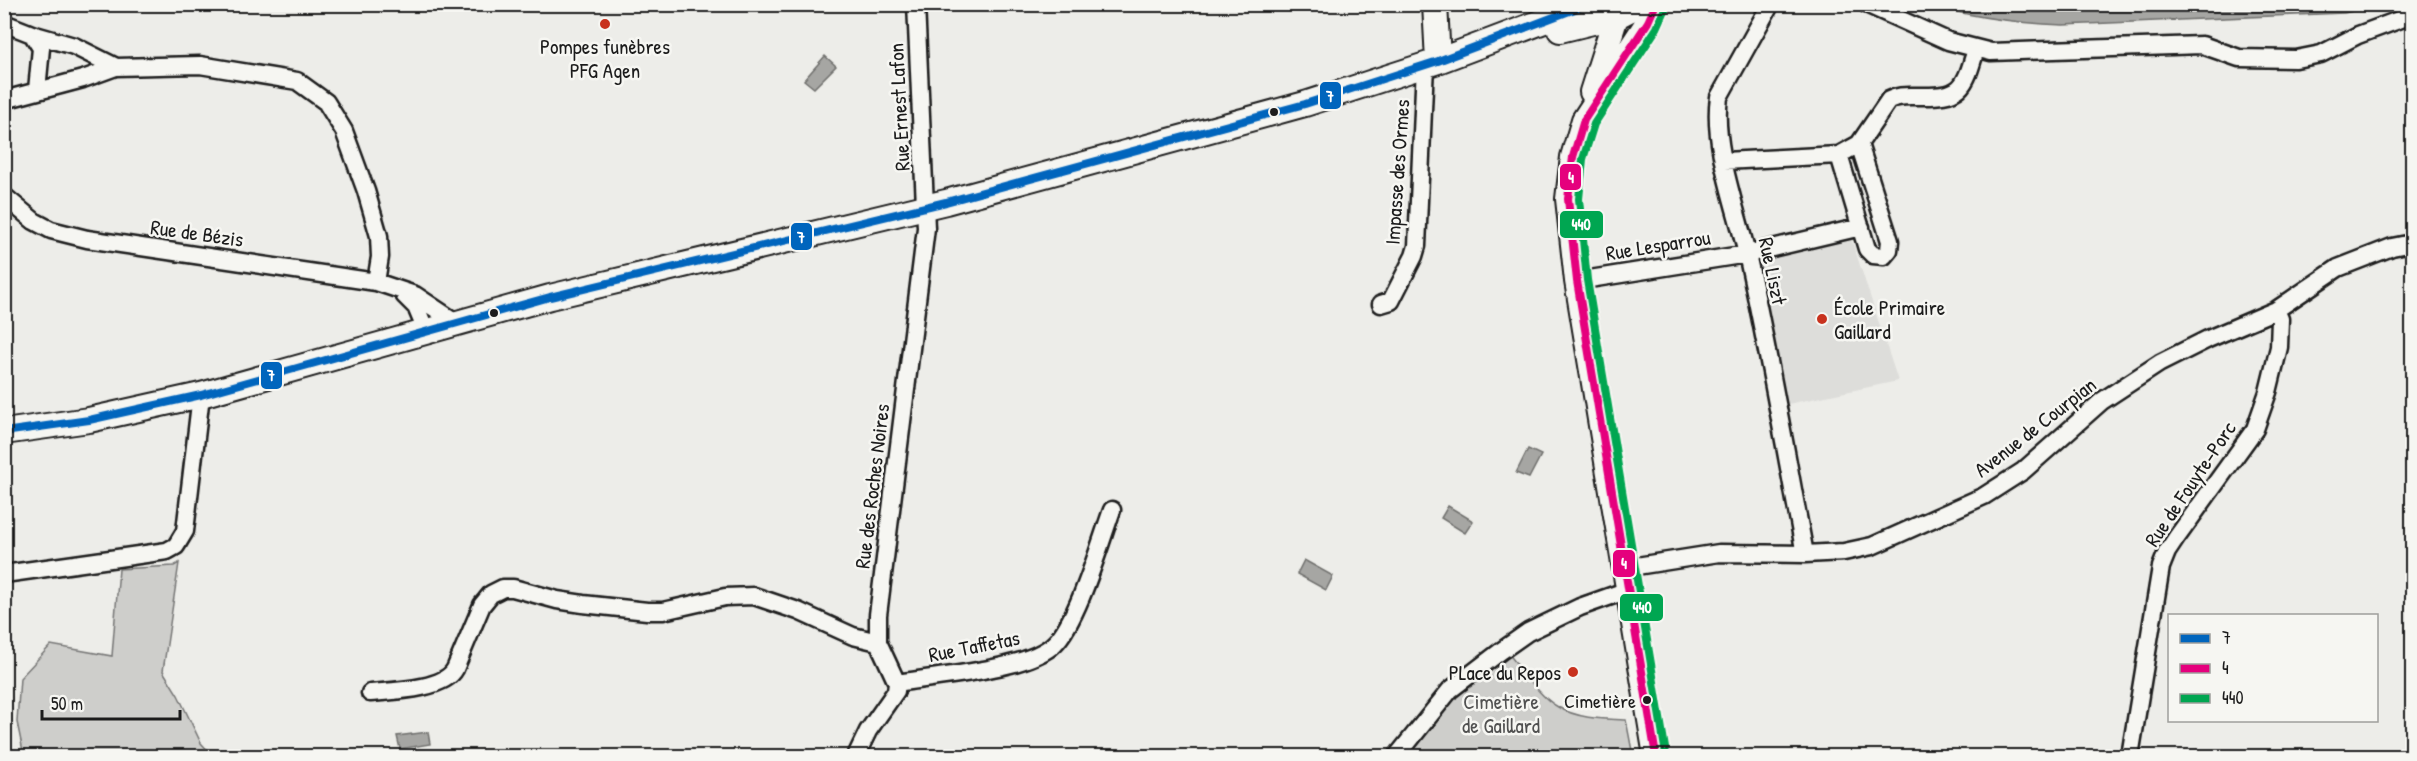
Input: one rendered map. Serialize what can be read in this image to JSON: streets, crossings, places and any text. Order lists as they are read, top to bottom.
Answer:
{
  "streets": {
    "street": [
      "Rue Ernest Lafon",
      "Impasse des Ormes",
      "Rue de Bézis",
      "Rue Lesparrou",
      "Rue Liszt",
      "Avenue de Courpian",
      "Rue de Fouyte-Porc",
      "Rue des Roches Noires",
      "Rue Taffetas"
    ]
  },
  "crossings": [
    ["Rue Ernest Lafon", "Rue des Roches Noires"],
    ["Rue Lesparrou", "Rue Liszt"],
    ["Rue Liszt", "Avenue de Courpian"],
    ["Avenue de Courpian", "Rue de Fouyte-Porc"],
    ["Rue des Roches Noires", "Rue Taffetas"]
  ],
  "parks": ["Cimetière de Gaillard"],
  "places": [
    "Pompes funèbres PFG Agen",
    "École Primaire Gaillard",
    "PLace du Repos",
    "Cimetière"
  ],
  "lines": ["transit line 7", "transit line 4", "transit line 440"],
  "legend": ["7", "4", "440"],
  "scale_bar": "50 m"
}
